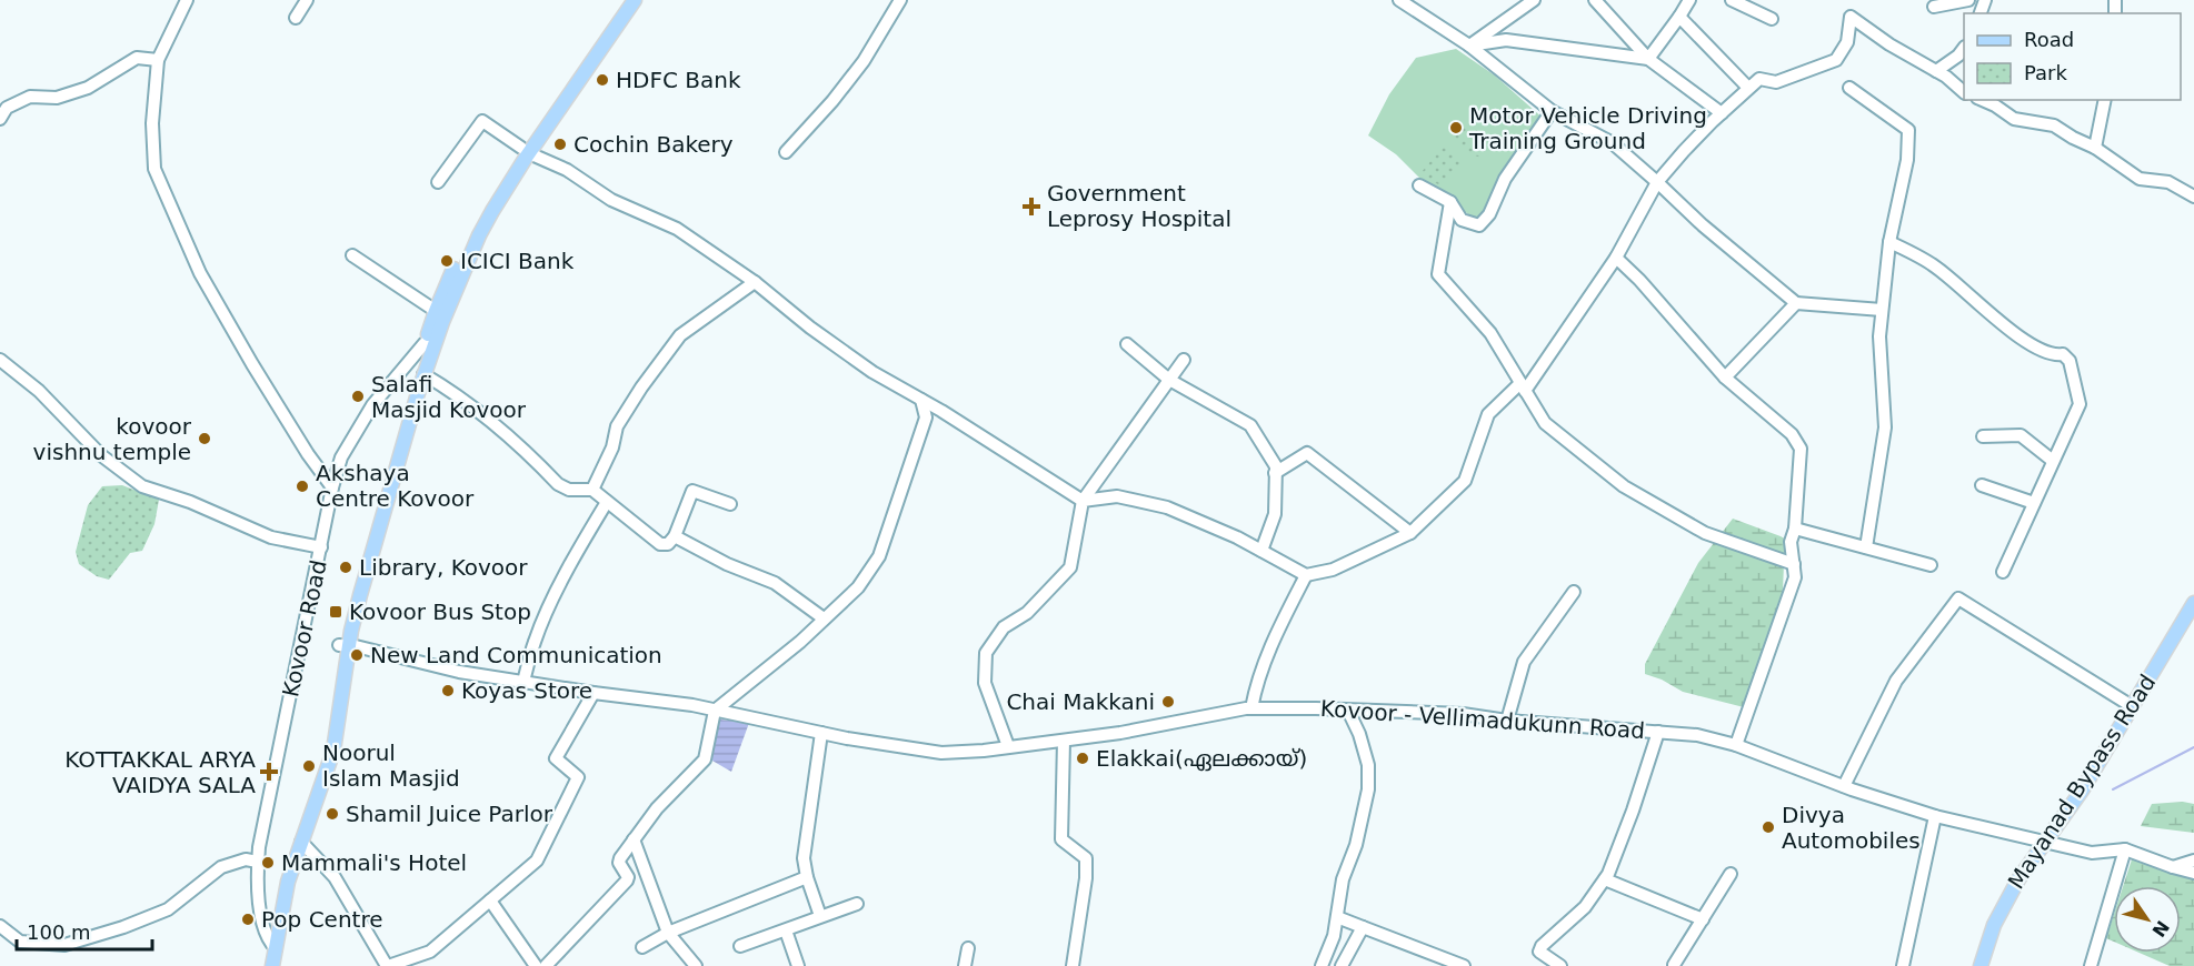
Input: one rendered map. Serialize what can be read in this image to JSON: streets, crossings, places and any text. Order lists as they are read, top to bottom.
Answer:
{
  "streets": {
    "main road": ["Mayanad Bypass Road"],
    "street": ["Kovoor Road", "Kovoor - Vellimadukunn Road"]
  },
  "crossings": [
    ["Kovoor - Vellimadukunn Road", "Mayanad Bypass Road"]
  ],
  "places": {
    "other": [
      "HDFC Bank",
      "Motor Vehicle Driving Training Ground",
      "Cochin Bakery",
      "ICICI Bank",
      "Salafi Masjid Kovoor",
      "kovoor vishnu temple",
      "Akshaya Centre Kovoor",
      "Library, Kovoor",
      "New Land Communication",
      "Koyas Store",
      "Chai Makkani",
      "Elakkai(ഏലക്കായ്)",
      "Noorul Islam Masjid",
      "Shamil Juice Parlor",
      "Divya Automobiles",
      "Mammali's Hotel",
      "Pop Centre"
    ],
    "health": ["Government Leprosy Hospital", "KOTTAKKAL ARYA VAIDYA SALA"],
    "transit": ["Kovoor Bus Stop"]
  },
  "legend": ["Road", "Park"],
  "scale_bar": "100 m",
  "north": "bottom right"
}
